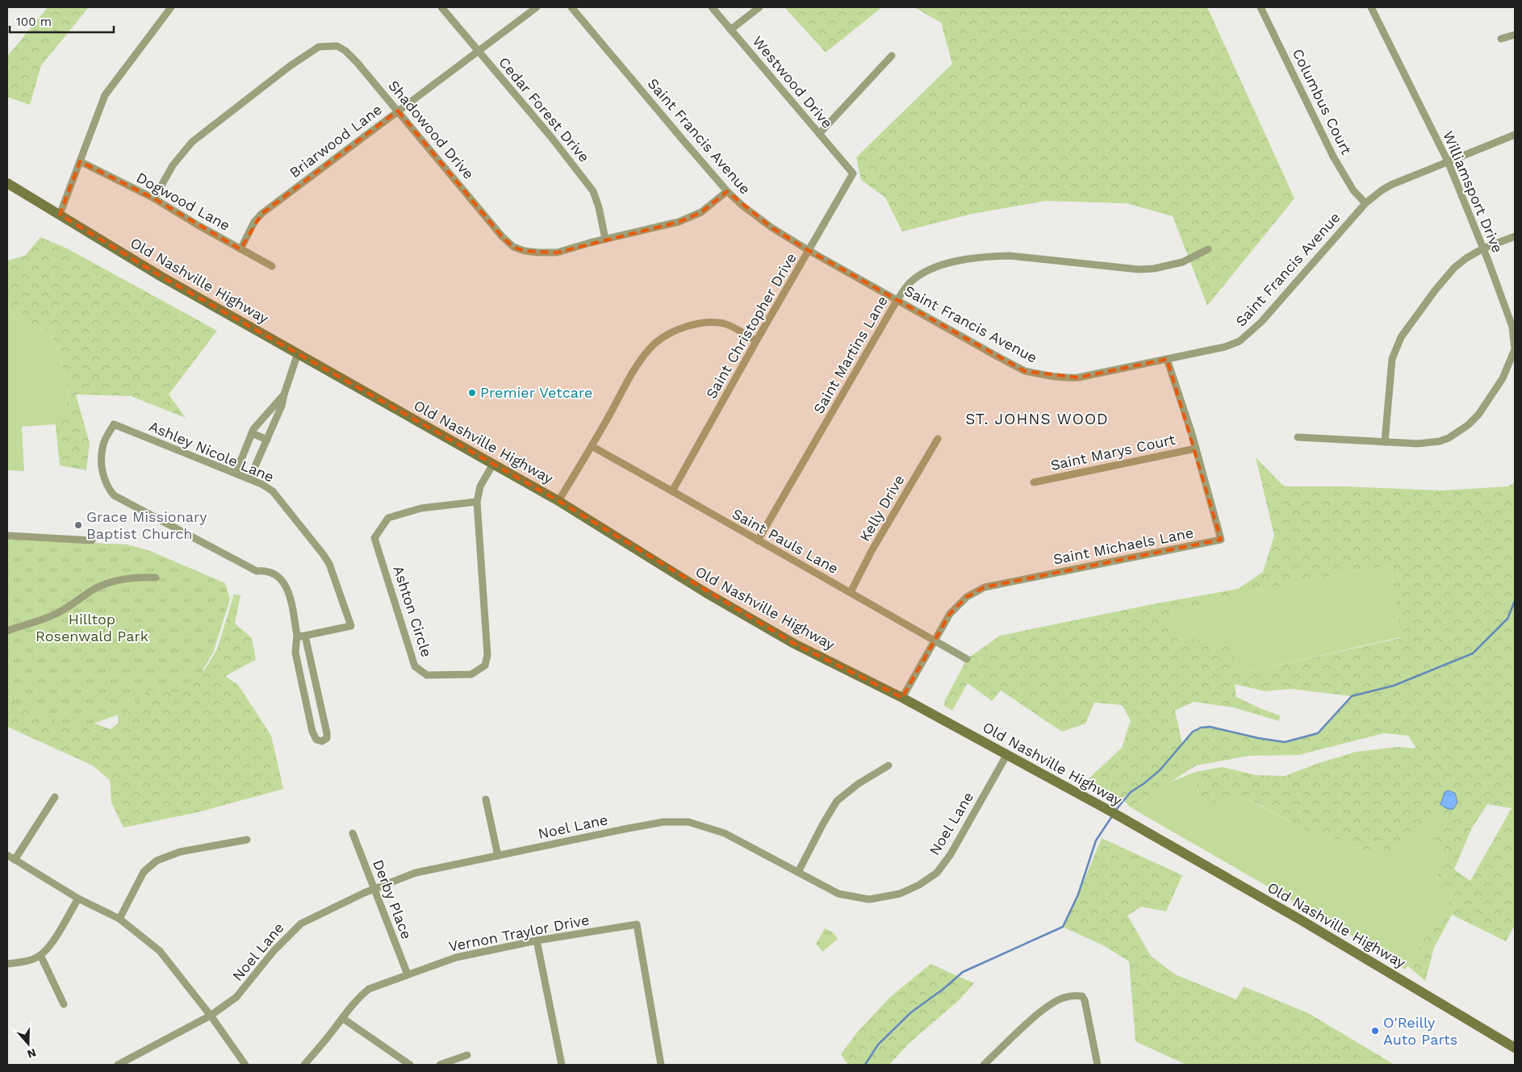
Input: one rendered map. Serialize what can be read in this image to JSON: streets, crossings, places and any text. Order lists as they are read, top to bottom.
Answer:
{
  "streets": {
    "main road": ["Old Nashville Highway"],
    "street": [
      "Westwood Drive",
      "Columbus Court",
      "Cedar Forest Drive",
      "Shadowood Drive",
      "Saint Francis Avenue",
      "Briarwood Lane",
      "Williamsport Drive",
      "Dogwood Lane",
      "Saint Christopher Drive",
      "Saint Martins Lane",
      "Ashley Nicole Lane",
      "Saint Marys Court",
      "Kelly Drive",
      "Saint Pauls Lane",
      "Saint Michaels Lane",
      "Ashton Circle",
      "Noel Lane",
      "Derby Place",
      "Vernon Traylor Drive"
    ]
  },
  "crossings": [
    ["Westwood Drive", "Saint Christopher Drive"],
    ["Columbus Court", "Saint Francis Avenue"],
    ["Cedar Forest Drive", "Shadowood Drive"],
    ["Cedar Forest Drive", "Briarwood Lane"],
    ["Shadowood Drive", "Saint Francis Avenue"],
    ["Shadowood Drive", "Briarwood Lane"],
    ["Shadowood Drive", "Dogwood Lane"],
    ["Saint Francis Avenue", "Williamsport Drive"],
    ["Saint Francis Avenue", "Saint Christopher Drive"],
    ["Saint Francis Avenue", "Saint Martins Lane"],
    ["Saint Francis Avenue", "Saint Michaels Lane"],
    ["Briarwood Lane", "Dogwood Lane"],
    ["Old Nashville Highway", "Saint Michaels Lane"],
    ["Old Nashville Highway", "Ashton Circle"],
    ["Old Nashville Highway", "Noel Lane"],
    ["Saint Christopher Drive", "Saint Pauls Lane"],
    ["Saint Martins Lane", "Saint Pauls Lane"],
    ["Saint Marys Court", "Saint Michaels Lane"],
    ["Kelly Drive", "Saint Pauls Lane"],
    ["Saint Pauls Lane", "Saint Michaels Lane"],
    ["Noel Lane", "Derby Place"],
    ["Derby Place", "Vernon Traylor Drive"]
  ],
  "districts": ["ST. JOHNS WOOD"],
  "parks": ["Hilltop Rosenwald Park"],
  "places": ["Premier Vetcare", "Grace Missionary Baptist Church", "O'Reilly Auto Parts"],
  "scale_bar": "100 m",
  "north": "bottom"
}
